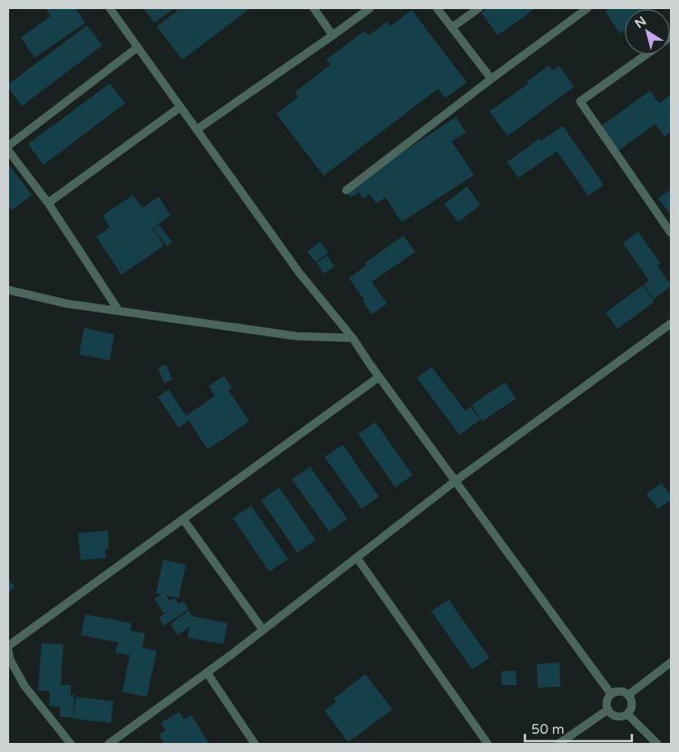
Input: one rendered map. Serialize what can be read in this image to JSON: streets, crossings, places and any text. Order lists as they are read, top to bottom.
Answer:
{
  "scale_bar": "50 m",
  "north": "top left"
}
